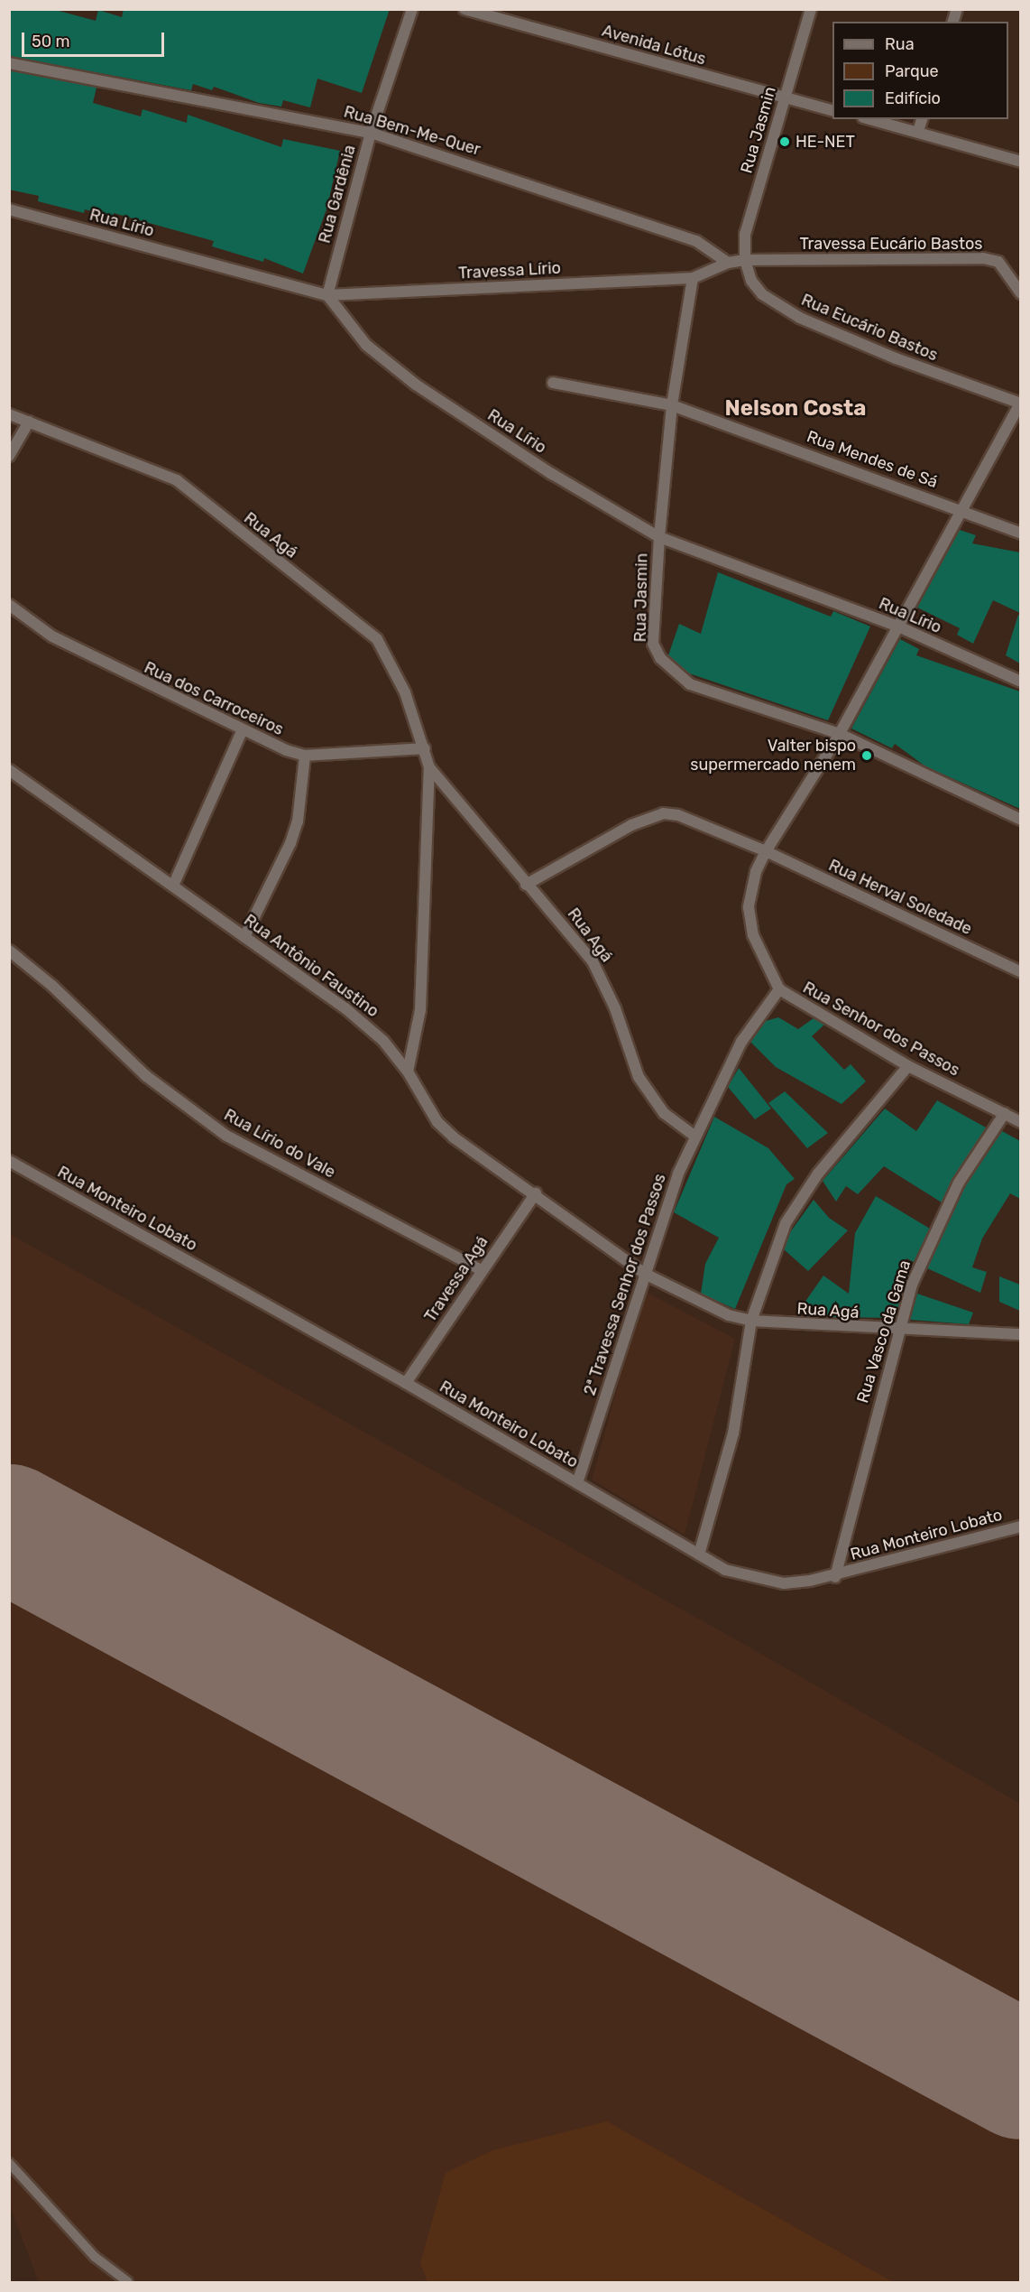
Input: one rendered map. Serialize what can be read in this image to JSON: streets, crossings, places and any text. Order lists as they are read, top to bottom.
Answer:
{
  "streets": {
    "street": [
      "Avenida Lótus",
      "Rua Jasmin",
      "Rua Bem-Me-Quer",
      "Rua Gardênia",
      "Rua Lírio",
      "Travessa Eucário Bastos",
      "Travessa Lírio",
      "Rua Eucário Bastos",
      "Rua Mendes de Sá",
      "Rua Agá",
      "Rua dos Carroceiros",
      "Rua Herval Soledade",
      "Rua Antônio Faustino",
      "Rua Senhor dos Passos",
      "Rua Lírio do Vale",
      "Rua Monteiro Lobato",
      "Travessa Agá",
      "2ª Travessa Senhor dos Passos",
      "Rua Vasco da Gama"
    ]
  },
  "crossings": [
    ["Avenida Lótus", "Rua Jasmin"],
    ["Rua Jasmin", "Rua Lírio"],
    ["Rua Jasmin", "Travessa Eucário Bastos"],
    ["Rua Jasmin", "Travessa Lírio"],
    ["Rua Jasmin", "Rua Eucário Bastos"],
    ["Rua Jasmin", "Rua Mendes de Sá"],
    ["Rua Jasmin", "Rua Senhor dos Passos"],
    ["Rua Bem-Me-Quer", "Rua Gardênia"],
    ["Rua Gardênia", "Rua Lírio"],
    ["Rua Gardênia", "Travessa Lírio"],
    ["Rua Lírio", "Travessa Lírio"],
    ["Rua Lírio", "Rua Senhor dos Passos"],
    ["Travessa Eucário Bastos", "Rua Eucário Bastos"],
    ["Rua Eucário Bastos", "Rua Senhor dos Passos"],
    ["Rua Mendes de Sá", "Rua Senhor dos Passos"],
    ["Rua Agá", "Rua dos Carroceiros"],
    ["Rua Agá", "Rua Herval Soledade"],
    ["Rua Agá", "Rua Antônio Faustino"],
    ["Rua Agá", "2ª Travessa Senhor dos Passos"],
    ["Rua Agá", "Rua Vasco da Gama"],
    ["Rua Herval Soledade", "Rua Senhor dos Passos"],
    ["Rua Antônio Faustino", "Travessa Agá"],
    ["Rua Antônio Faustino", "2ª Travessa Senhor dos Passos"],
    ["Rua Senhor dos Passos", "2ª Travessa Senhor dos Passos"],
    ["Rua Senhor dos Passos", "Rua Vasco da Gama"],
    ["Rua Lírio do Vale", "Travessa Agá"],
    ["Rua Monteiro Lobato", "Travessa Agá"],
    ["Rua Monteiro Lobato", "2ª Travessa Senhor dos Passos"],
    ["Rua Monteiro Lobato", "Rua Vasco da Gama"]
  ],
  "districts": ["Nelson Costa"],
  "places": ["HE-NET", "Valter bispo supermercado nenem"],
  "legend": ["Rua", "Parque", "Edifício"],
  "scale_bar": "50 m"
}
